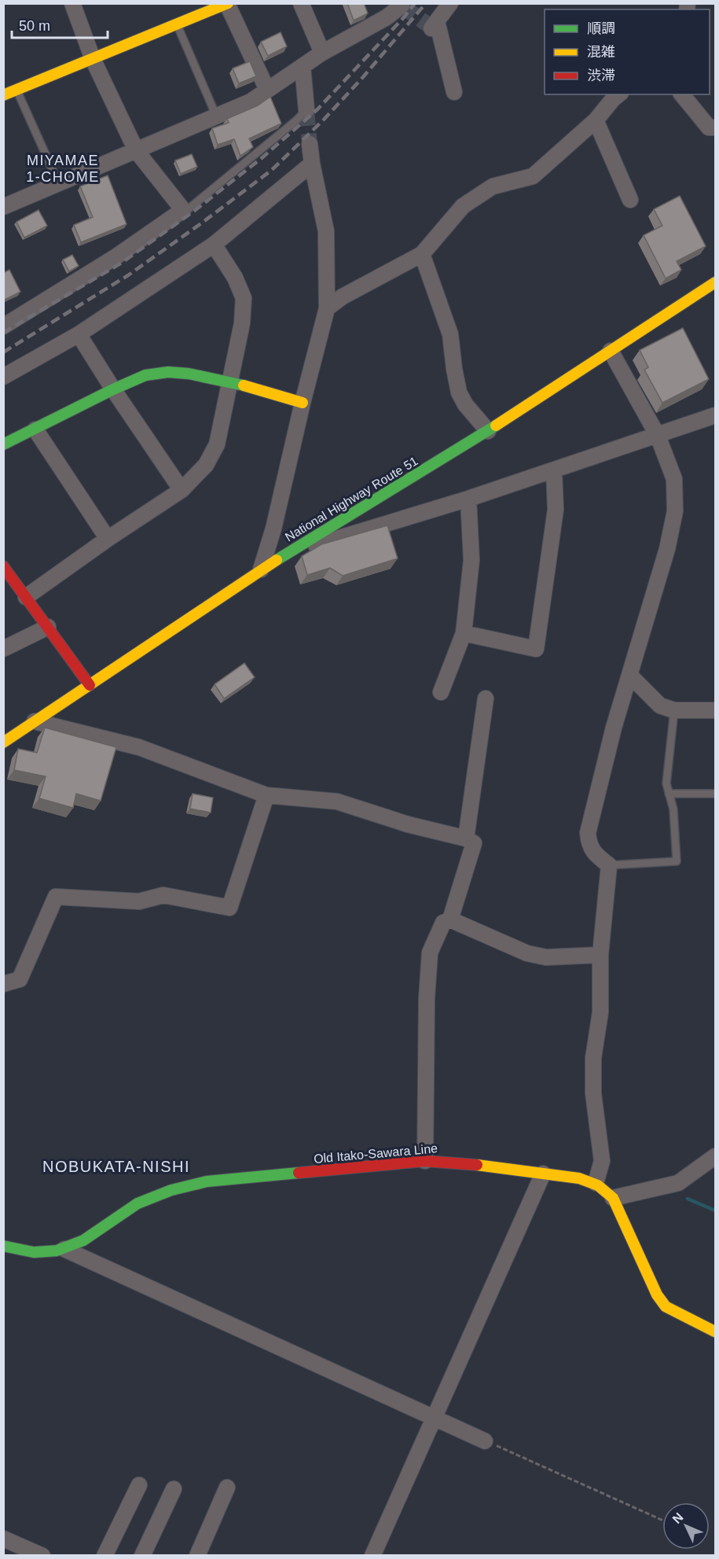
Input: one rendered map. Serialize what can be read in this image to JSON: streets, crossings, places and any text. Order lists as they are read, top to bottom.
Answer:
{
  "streets": {
    "main road": ["National Highway Route 51", "Old Itako-Sawara Line"]
  },
  "districts": ["MIYAMAE 1-CHOME", "NOBUKATA-NISHI"],
  "legend": ["順調", "混雑", "渋滞"],
  "scale_bar": "50 m",
  "north": "top left"
}
